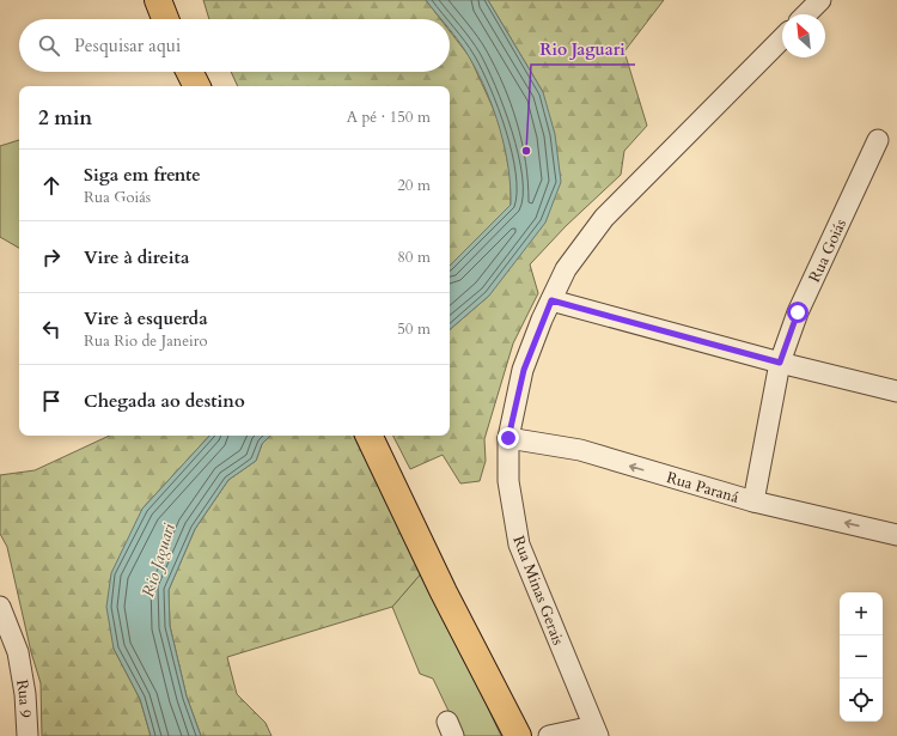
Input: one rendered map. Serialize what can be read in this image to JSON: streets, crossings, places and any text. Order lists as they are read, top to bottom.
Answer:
{
  "streets": {
    "street": [
      "Rua Goiás",
      "Rua Paraná",
      "Rua Minas Gerais",
      "Rua 9"
    ]
  },
  "crossings": [
    ["Rua Goiás", "Rua Paraná"],
    ["Rua Paraná", "Rua Minas Gerais"]
  ],
  "water": ["Rio Jaguari"],
  "places": ["Rio Jaguari"],
  "north": "top left",
  "page": {
    "search": "Pesquisar aqui",
    "heading": ["2 min", "A pé · 150 m"],
    "list": [
      ["Siga em frente", "Rua Goiás", "20 m"],
      ["Vire à direita", "80 m"],
      ["Vire à esquerda", "Rua Rio de Janeiro", "50 m"],
      "Chegada ao destino"
    ],
    "map_buttons": ["+", "−"]
  }
}
